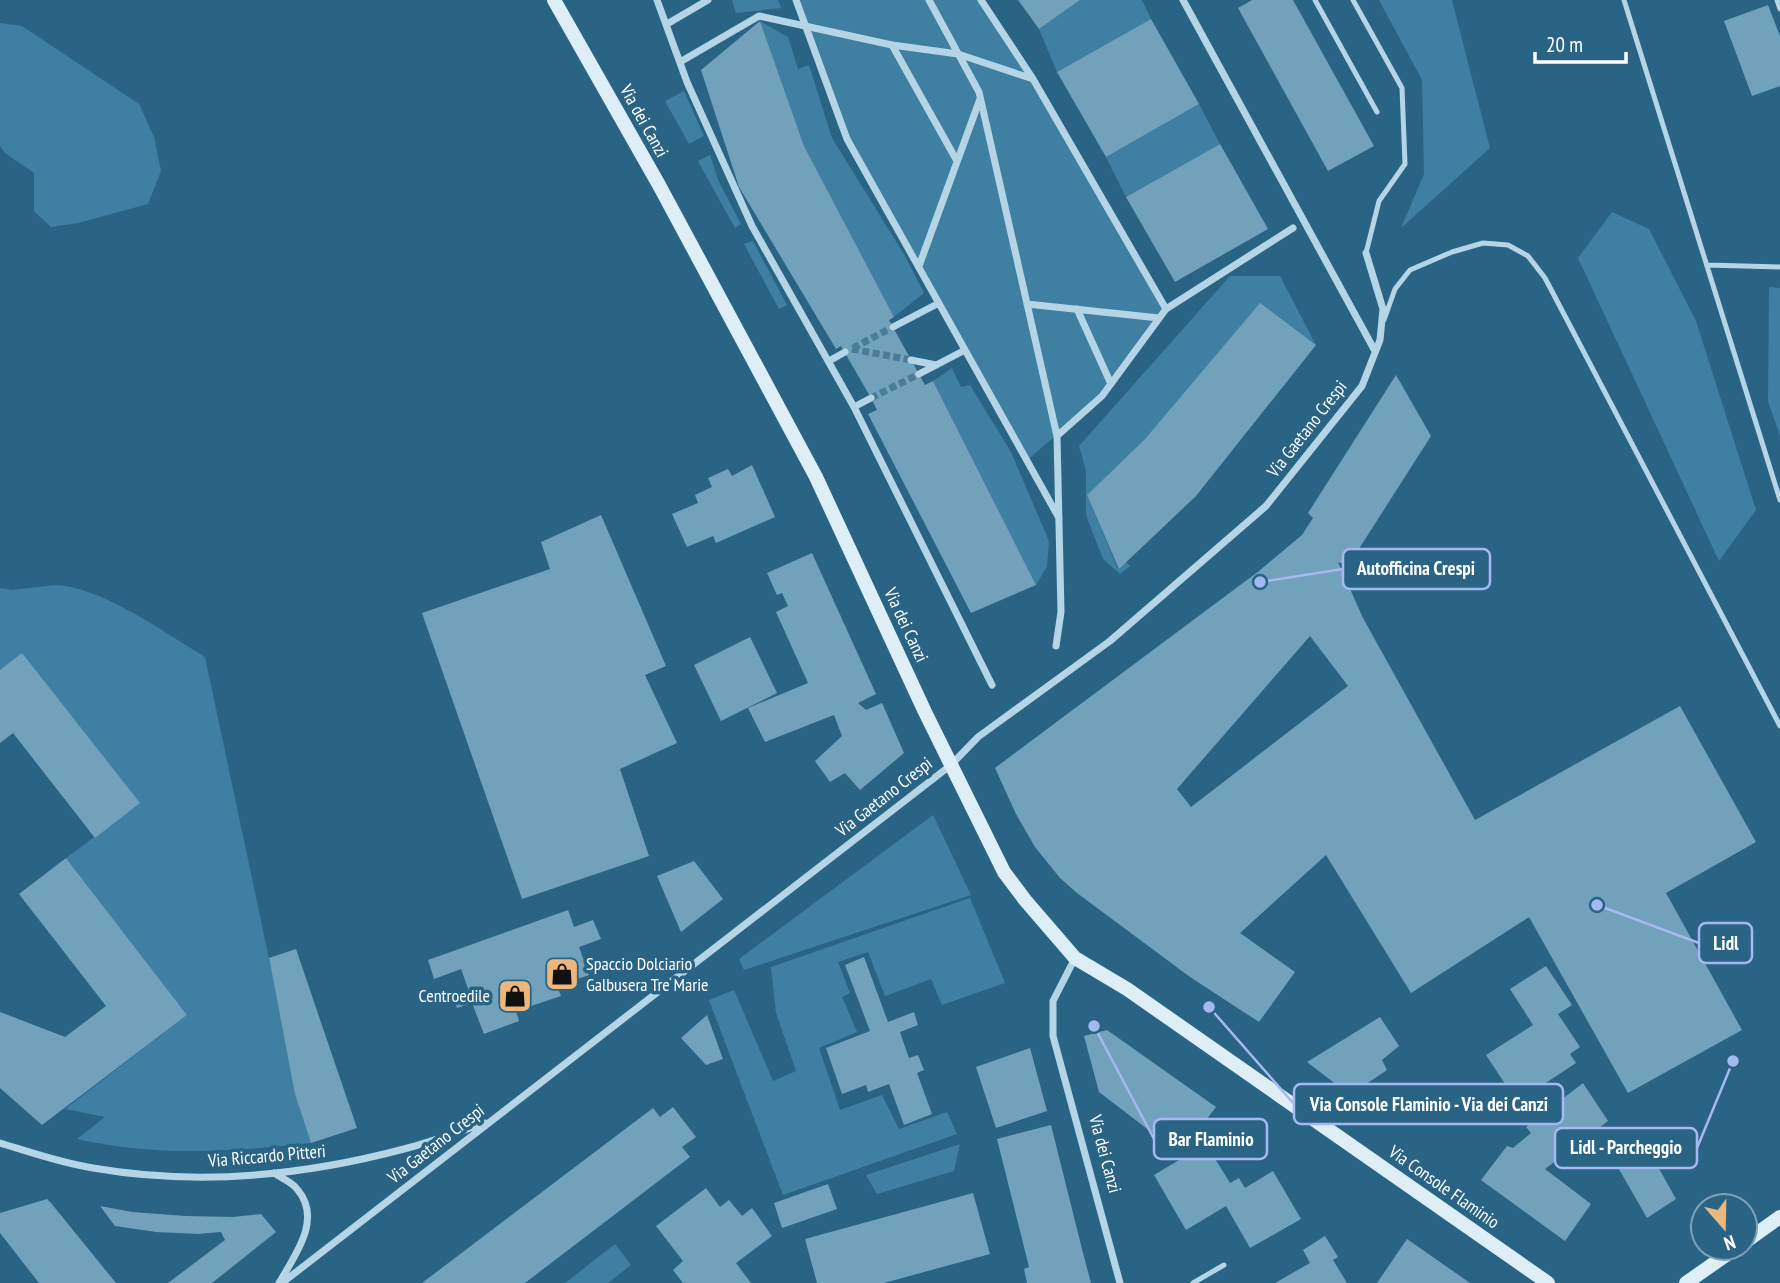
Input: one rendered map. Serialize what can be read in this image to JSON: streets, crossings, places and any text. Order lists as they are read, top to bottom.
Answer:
{
  "streets": {
    "street": [
      "Via dei Canzi",
      "Via Gaetano Crespi",
      "Via Riccardo Pitteri",
      "Via Console Flaminio"
    ]
  },
  "crossings": [
    ["Via dei Canzi", "Via Gaetano Crespi"],
    ["Via dei Canzi", "Via Console Flaminio"],
    ["Via Gaetano Crespi", "Via Riccardo Pitteri"]
  ],
  "places": {
    "other": [
      "Autofficina Crespi",
      "Lidl",
      "Via Console Flaminio - Via dei Canzi",
      "Bar Flaminio",
      "Lidl - Parcheggio"
    ],
    "shop": ["Spaccio Dolciario Galbusera Tre Marie", "Centroedile"]
  },
  "scale_bar": "20 m",
  "north": "bottom"
}
